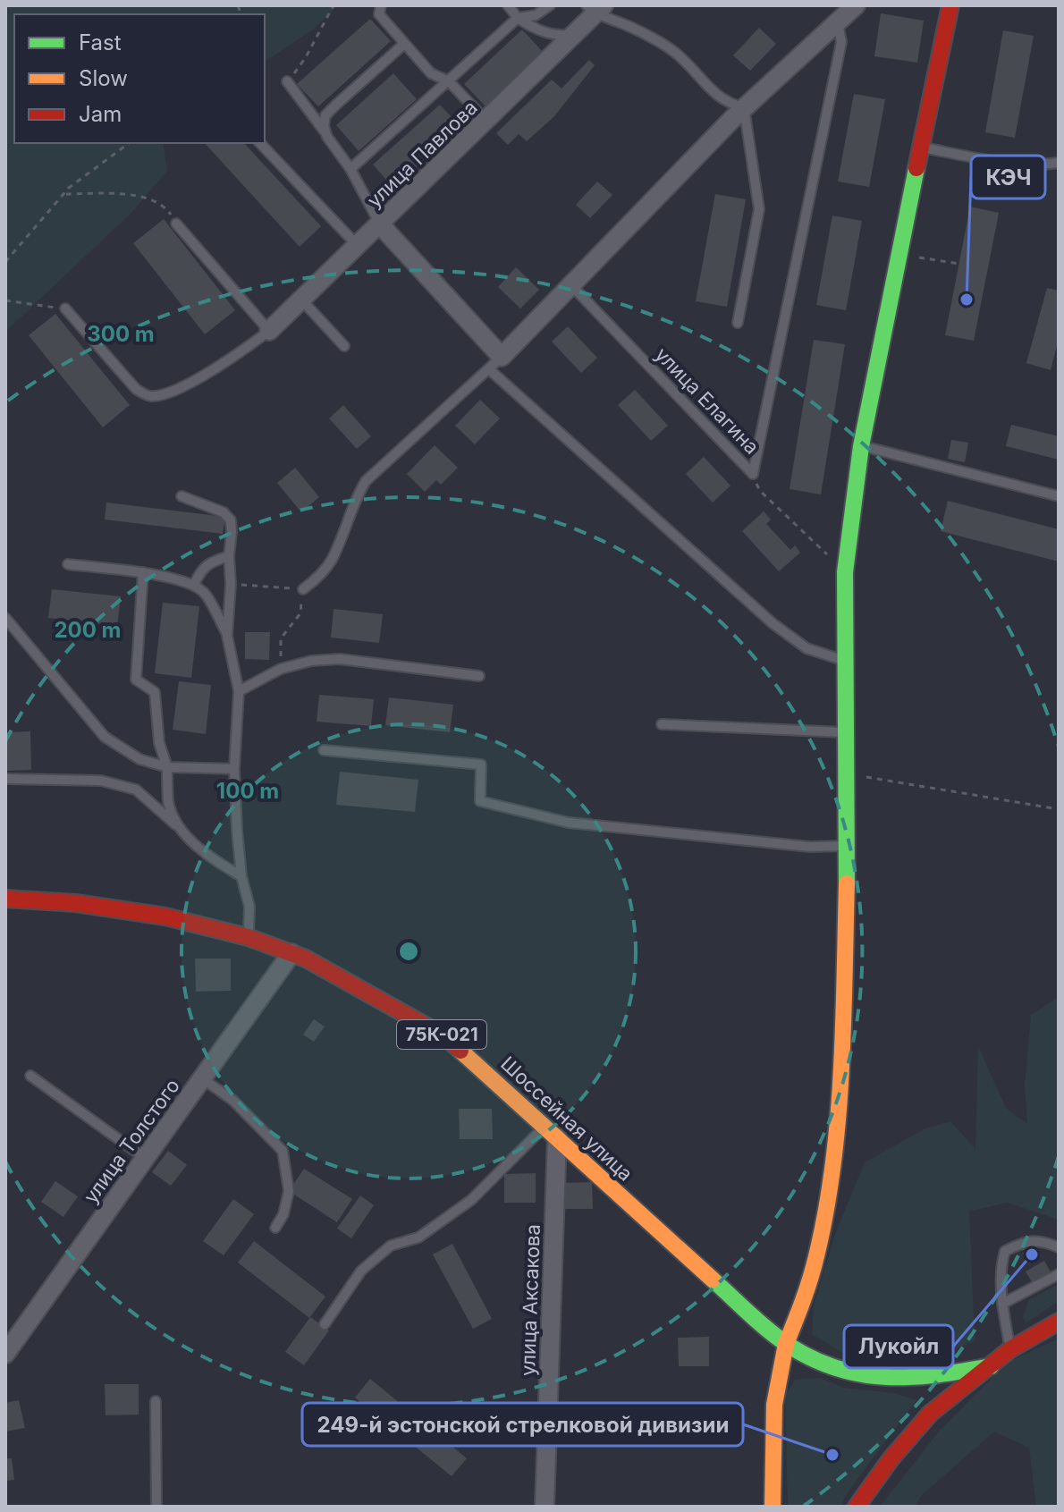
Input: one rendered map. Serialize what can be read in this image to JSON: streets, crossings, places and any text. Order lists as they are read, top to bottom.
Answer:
{
  "streets": {
    "main road": ["75К-021", "Шоссейная улица"],
    "street": ["улица Павлова", "улица Толстого", "улица Аксакова"],
    "lane": ["улица Елагина"]
  },
  "crossings": [
    ["Шоссейная улица", "улица Толстого"],
    ["Шоссейная улица", "улица Аксакова"]
  ],
  "places": ["КЭЧ", "Лукойл", "249-й эстонской стрелковой дивизии"],
  "legend": ["Fast", "Slow", "Jam"],
  "rings": ["300 m", "200 m", "100 m"]
}
